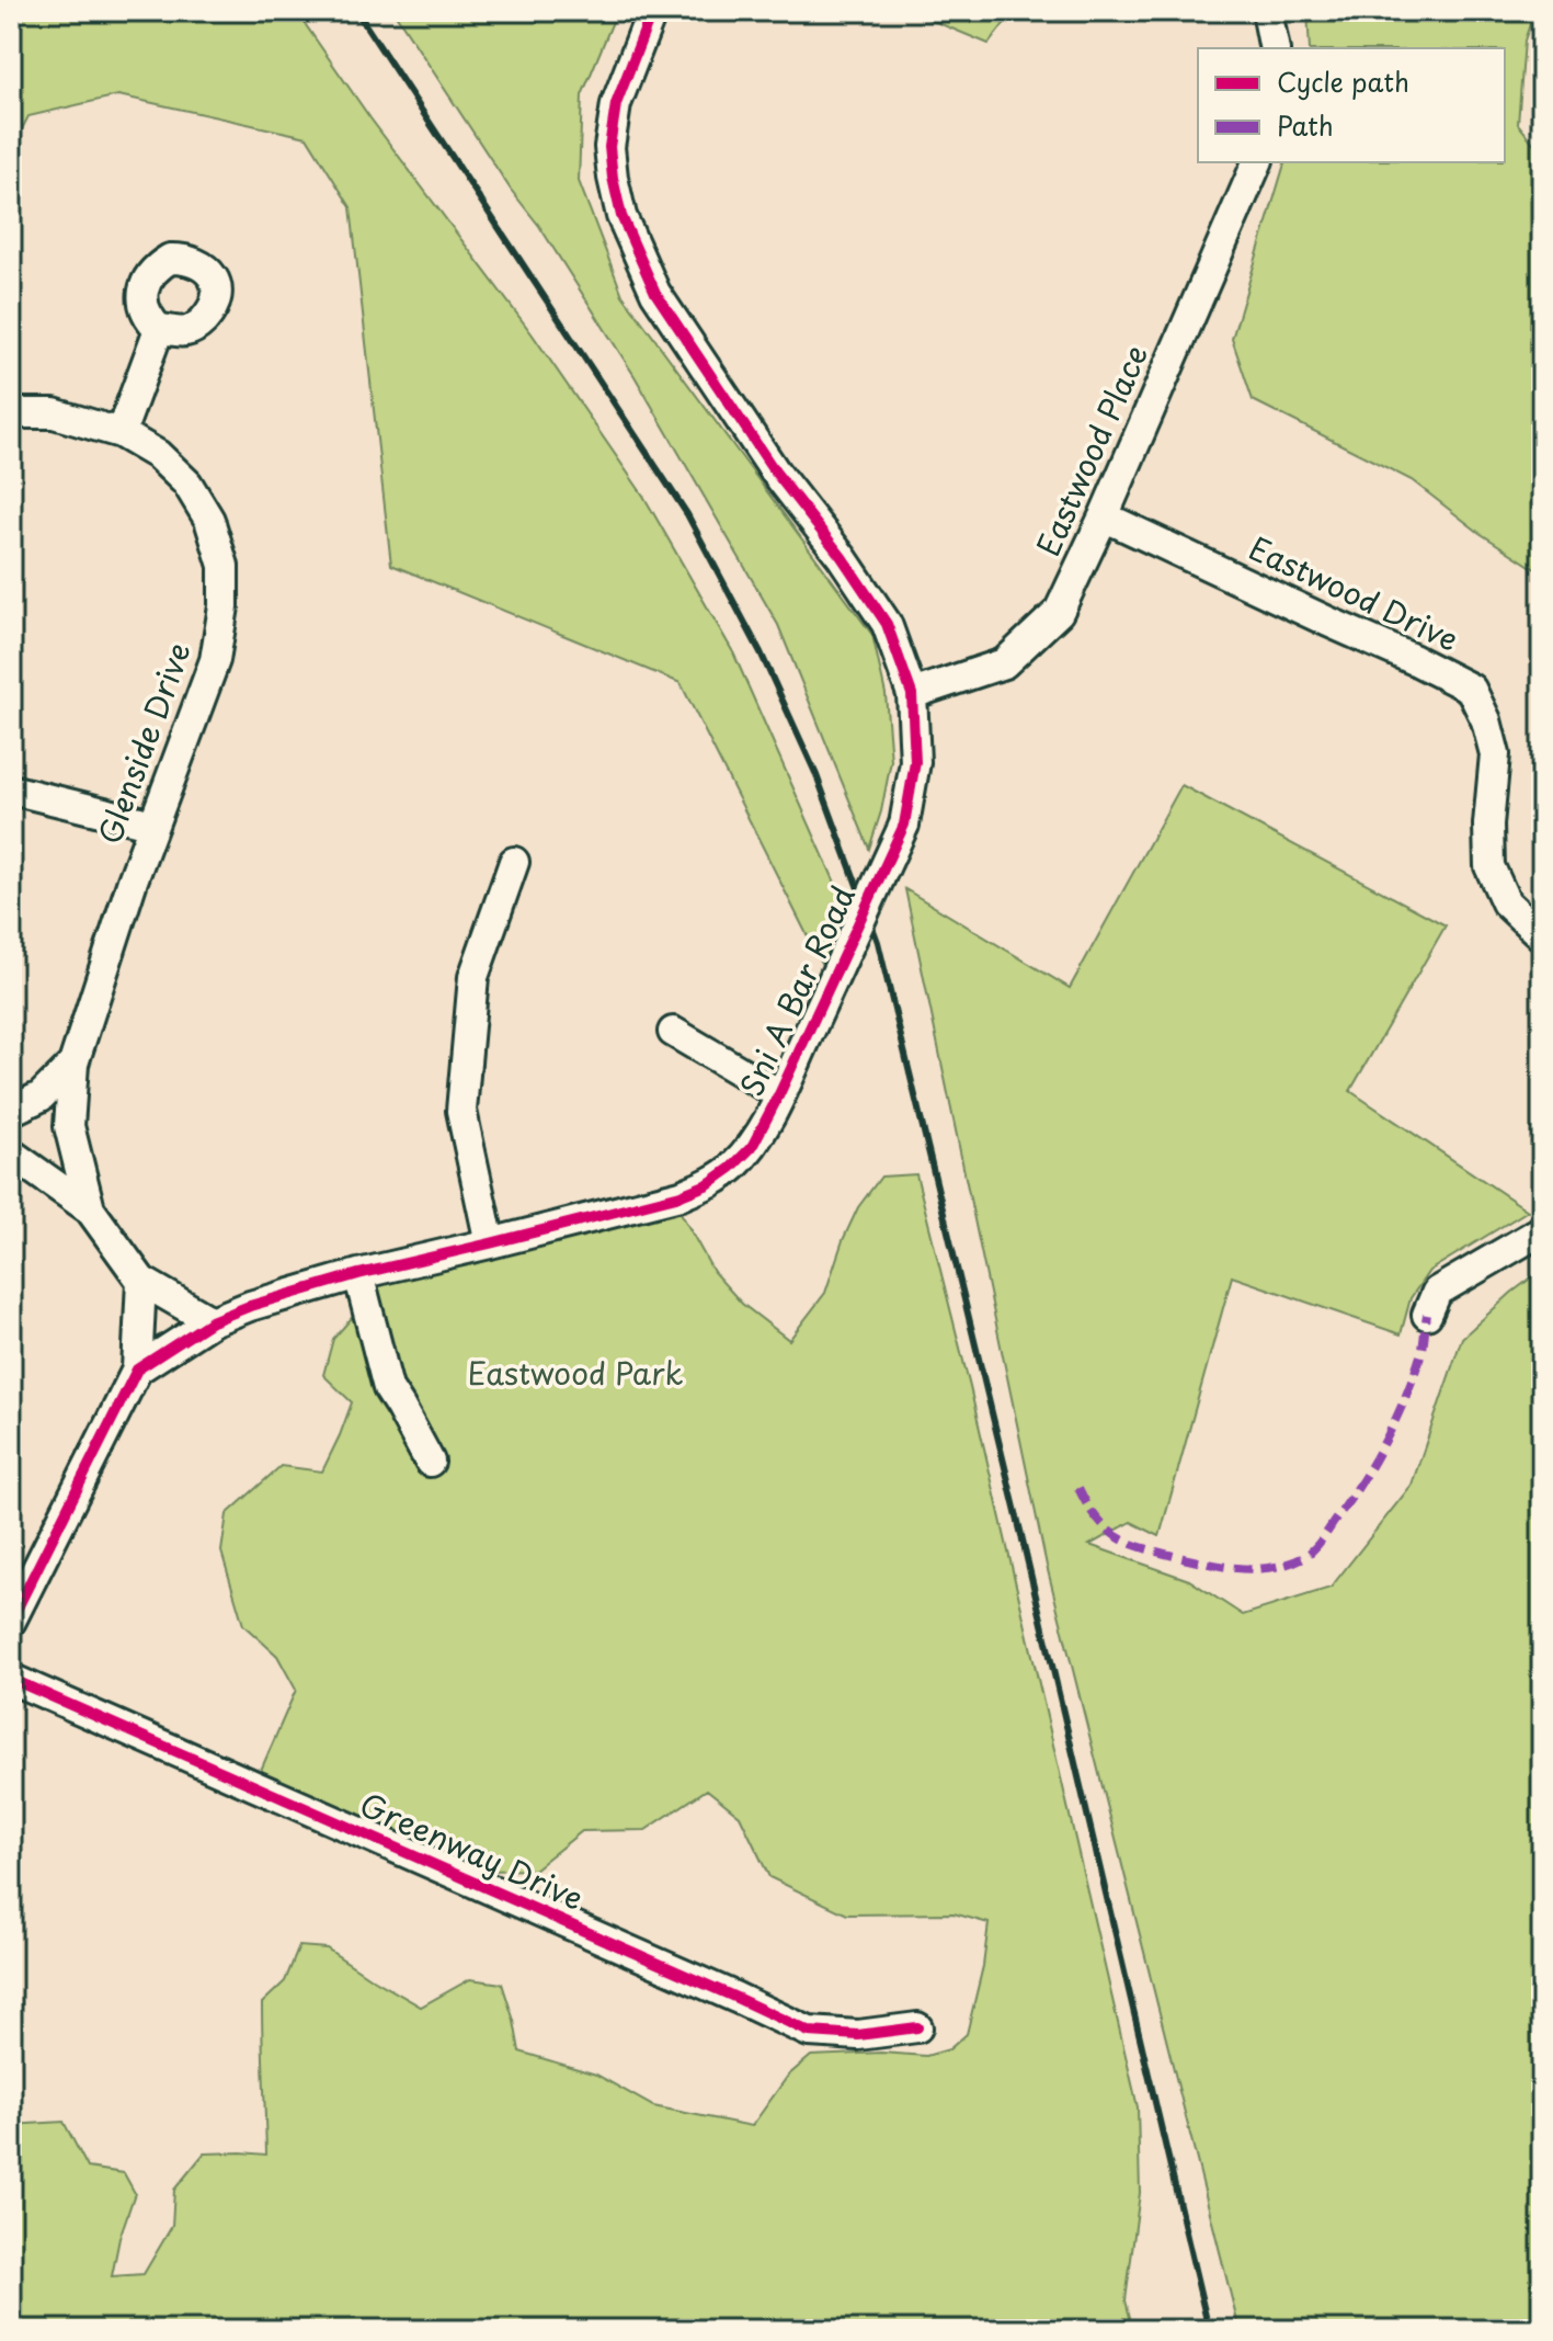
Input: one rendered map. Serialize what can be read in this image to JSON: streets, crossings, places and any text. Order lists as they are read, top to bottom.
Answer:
{
  "streets": {
    "street": [
      "Eastwood Place",
      "Eastwood Drive",
      "Glenside Drive",
      "Sni A Bar Road",
      "Greenway Drive"
    ]
  },
  "crossings": [
    ["Eastwood Place", "Eastwood Drive"],
    ["Eastwood Place", "Sni A Bar Road"]
  ],
  "parks": ["Eastwood Park"],
  "legend": ["Cycle path", "Path"]
}
